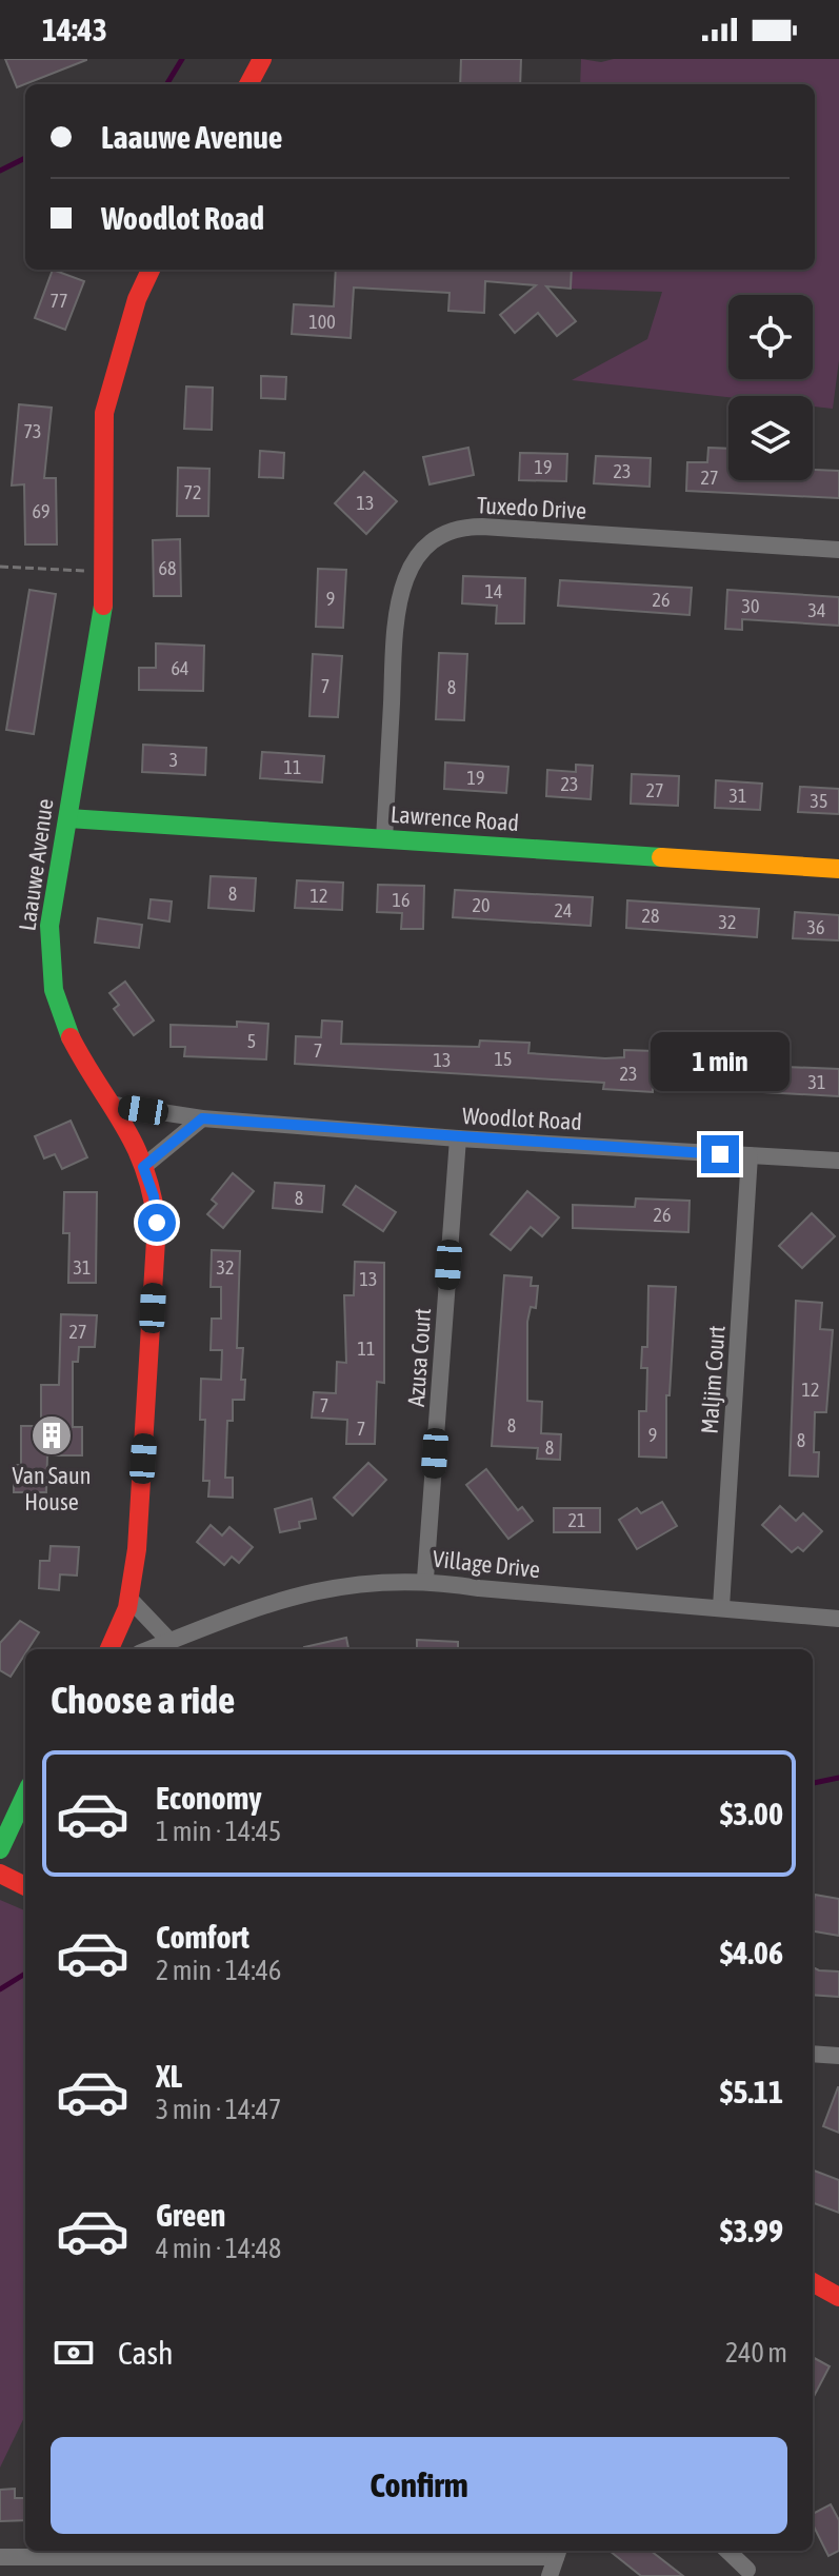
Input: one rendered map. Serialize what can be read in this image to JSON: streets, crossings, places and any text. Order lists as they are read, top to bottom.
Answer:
{
  "streets": {
    "street": [
      "Tuxedo Drive",
      "Lawrence Road",
      "Laauwe Avenue",
      "Woodlot Road",
      "Azusa Court",
      "Maljim Court",
      "Village Drive"
    ]
  },
  "crossings": [
    ["Tuxedo Drive", "Lawrence Road"],
    ["Lawrence Road", "Laauwe Avenue"],
    ["Laauwe Avenue", "Woodlot Road"],
    ["Woodlot Road", "Azusa Court"],
    ["Woodlot Road", "Maljim Court"],
    ["Azusa Court", "Village Drive"],
    ["Maljim Court", "Village Drive"]
  ],
  "places": {
    "building": ["Van Saun House"]
  },
  "house_numbers": [
    "77",
    "100",
    "73",
    "19",
    "23",
    "27",
    "72",
    "13",
    "69",
    "68",
    "14",
    "9",
    "26",
    "30",
    "34",
    "64",
    "7",
    "8",
    "3",
    "11",
    "19",
    "23",
    "27",
    "31",
    "35",
    "8",
    "12",
    "16",
    "20",
    "24",
    "28",
    "32",
    "36",
    "5",
    "7",
    "15",
    "13",
    "23",
    "31",
    "8",
    "26",
    "31",
    "32",
    "13",
    "27",
    "11",
    "12",
    "7",
    "8",
    "7",
    "9",
    "8",
    "8",
    "21"
  ],
  "page": {
    "status": "14:43",
    "banner": ["Laauwe Avenue", "Woodlot Road"],
    "bubble": "1 min",
    "heading": "Choose a ride",
    "list": [
      {
        "name": "Economy",
        "note": "1 min · 14:45",
        "value": "$3.00"
      },
      {
        "name": "Comfort",
        "note": "2 min · 14:46",
        "value": "$4.06"
      },
      {
        "name": "XL",
        "note": "3 min · 14:47",
        "value": "$5.11"
      },
      {
        "name": "Green",
        "note": "4 min · 14:48",
        "value": "$3.99"
      }
    ],
    "pay": ["Cash", "240 m"],
    "buttons": "Confirm"
  }
}
